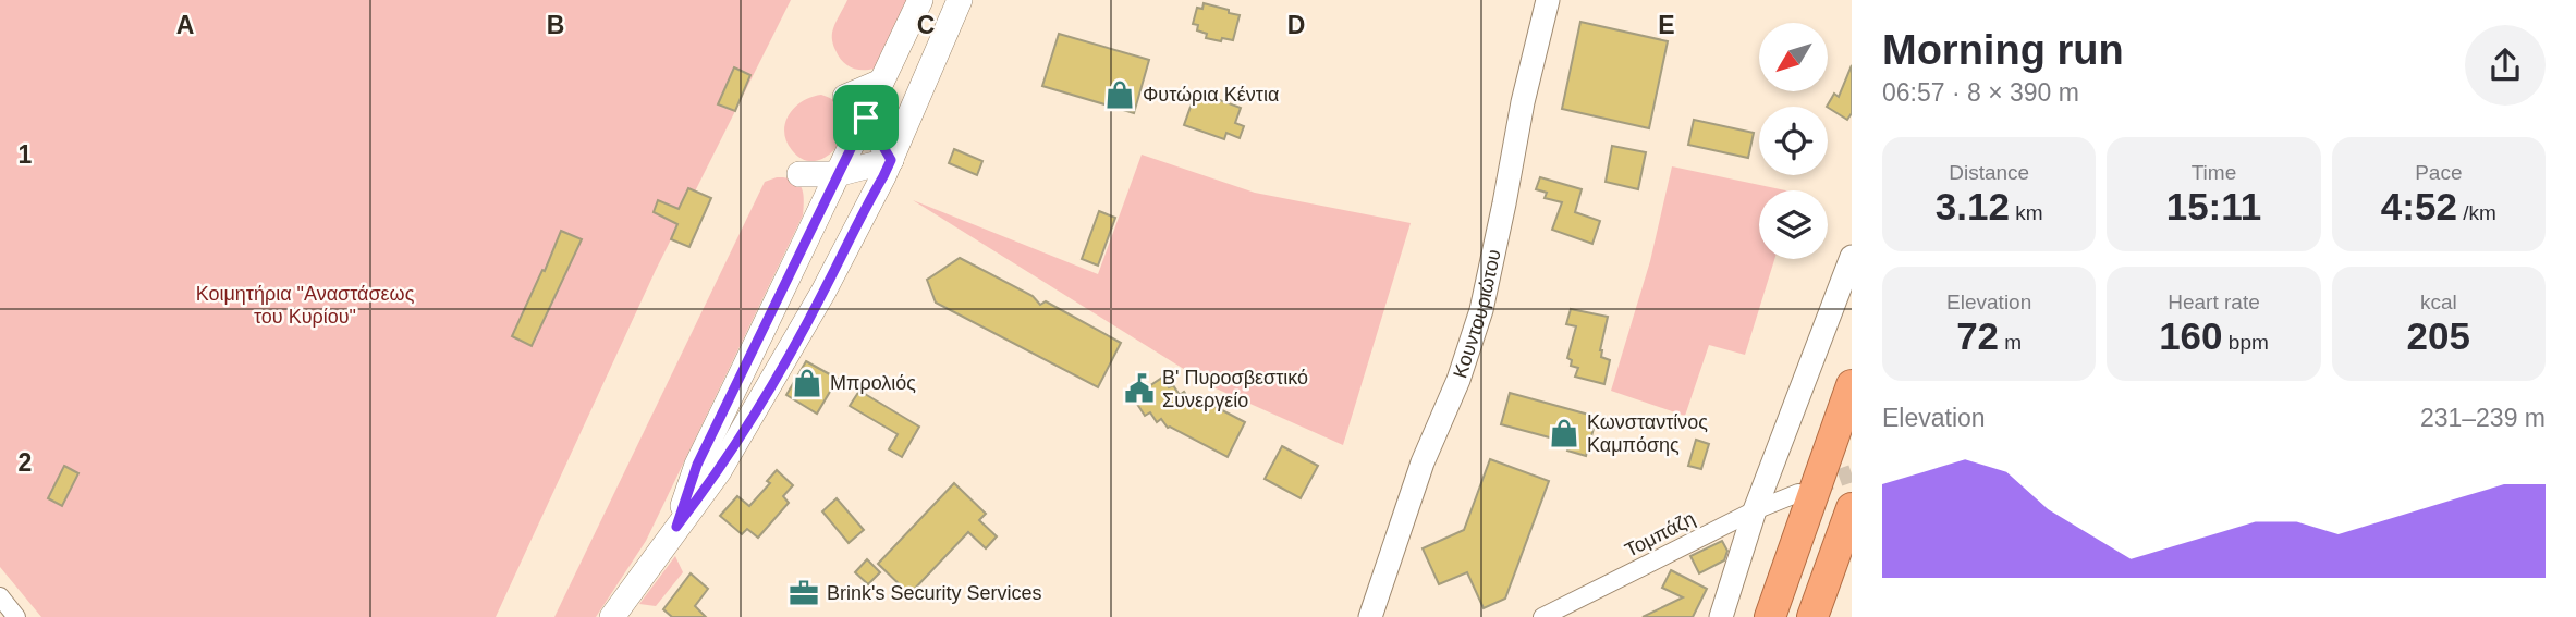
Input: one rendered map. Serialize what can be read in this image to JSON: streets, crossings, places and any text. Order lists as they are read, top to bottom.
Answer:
{
  "streets": {
    "street": ["Κουντουριώτου", "Τομπάζη"]
  },
  "parks": ["Κοιμητήρια \"Αναστάσεως του Κυρίου\""],
  "places": {
    "shop": ["Φυτώρια Κέντια", "Μπρολιός", "Κωνσταντίνος Καμπόσης"],
    "public building": ["Β' Πυροσβεστικό Συνεργείο"],
    "office": ["Brink's Security Services"]
  },
  "north": "bottom left",
  "page": {
    "heading": ["Morning run", "06:57 · 8 × 390 m"],
    "stats": [
      ["Distance", "3.12 km"],
      ["Time", "15:11"],
      ["Pace", "4:52 /km"],
      ["Elevation", "72 m"],
      ["Heart rate", "160 bpm"],
      ["kcal", "205"]
    ],
    "chart": ["Elevation", "231–239 m"]
  },
  "grid": {
    "columns": [
      "A",
      "B",
      "C",
      "D",
      "E"
    ],
    "rows": ["1", "2"]
  }
}
